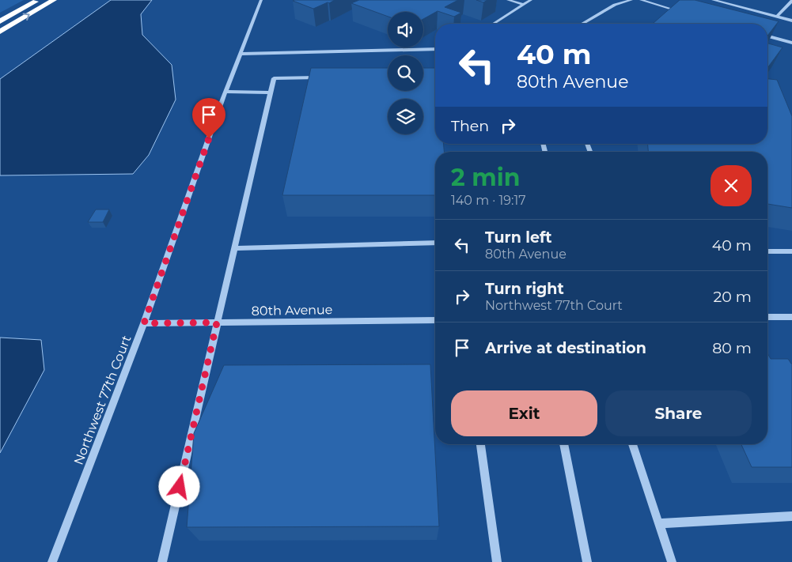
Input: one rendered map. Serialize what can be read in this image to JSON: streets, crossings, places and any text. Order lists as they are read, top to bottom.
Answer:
{
  "streets": {
    "street": ["80th Avenue", "Northwest 77th Court"]
  },
  "crossings": [
    ["80th Avenue", "Northwest 77th Court"]
  ],
  "page": {
    "turn": ["40 m", "80th Avenue"],
    "then": "Then",
    "heading": ["2 min", "140 m · 19:17"],
    "list": [
      {
        "name": "Turn left",
        "note": "80th Avenue",
        "value": "40 m"
      },
      {
        "name": "Turn right",
        "note": "Northwest 77th Court",
        "value": "20 m"
      },
      {
        "name": "Arrive at destination",
        "value": "80 m"
      }
    ],
    "buttons": ["Exit", "Share"]
  }
}
